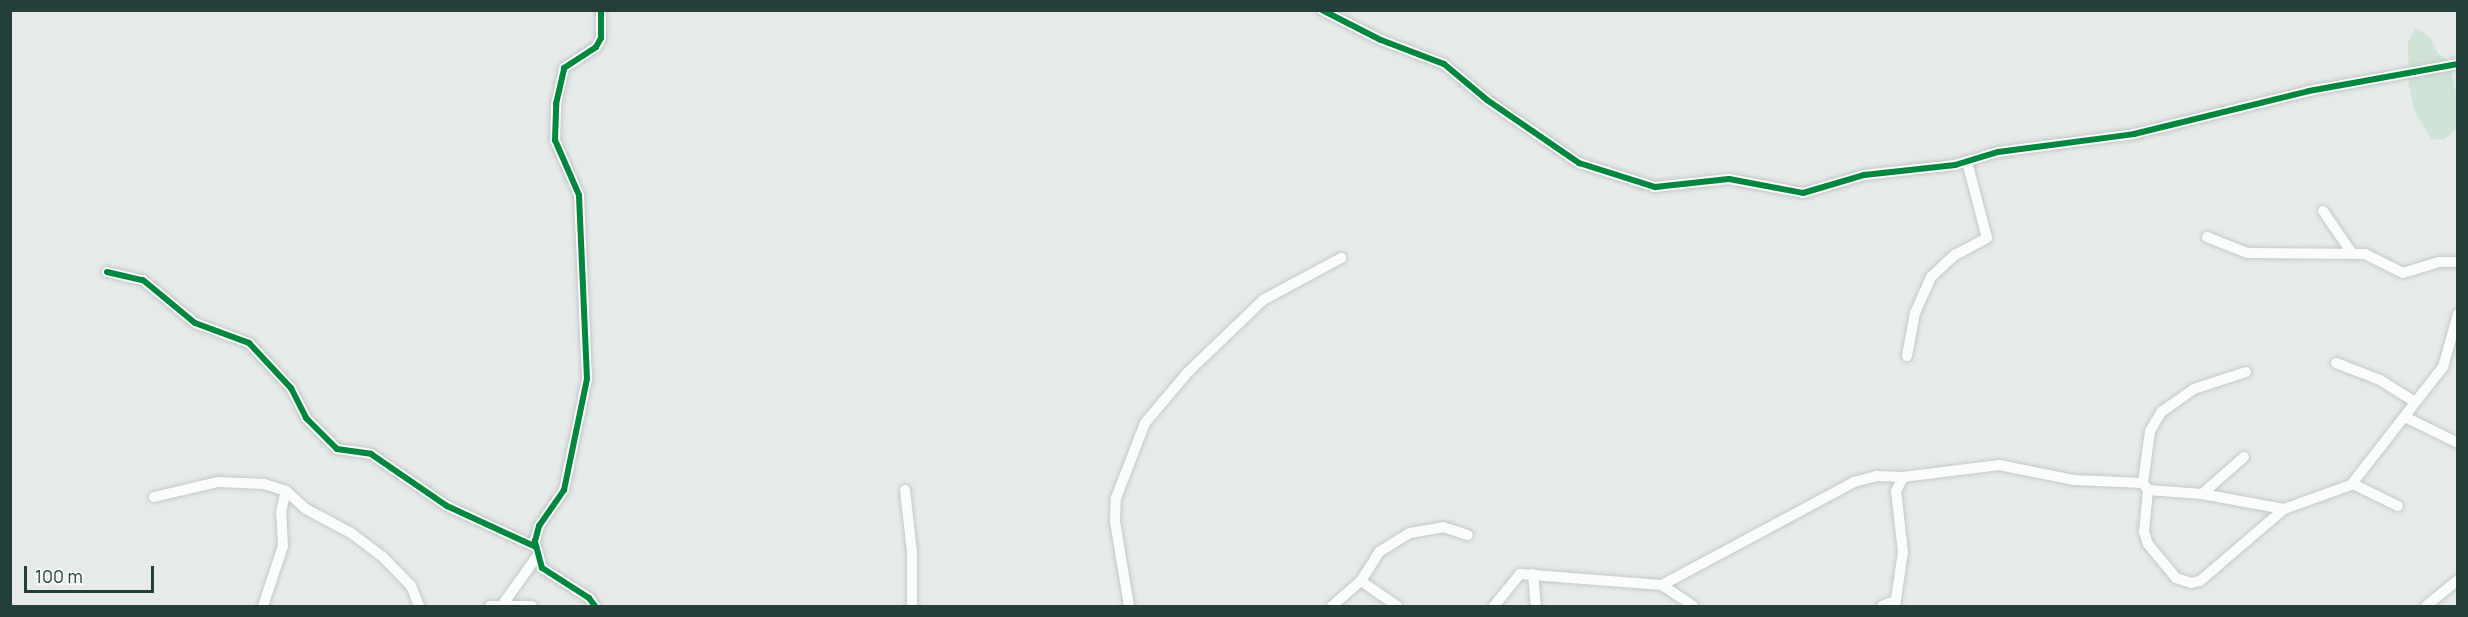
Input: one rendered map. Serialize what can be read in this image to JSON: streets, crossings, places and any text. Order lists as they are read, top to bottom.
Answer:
{
  "scale_bar": "100 m"
}
